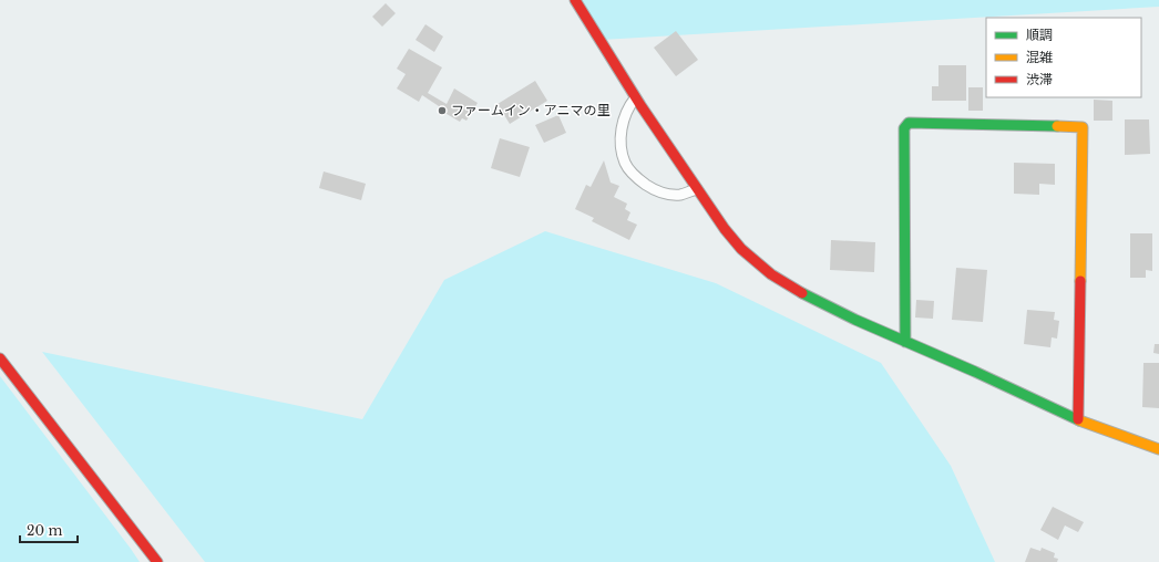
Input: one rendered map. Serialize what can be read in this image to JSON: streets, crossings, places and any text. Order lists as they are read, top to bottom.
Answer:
{
  "places": ["ファームイン・アニマの里"],
  "legend": ["順調", "混雑", "渋滞"],
  "scale_bar": "20 m"
}
